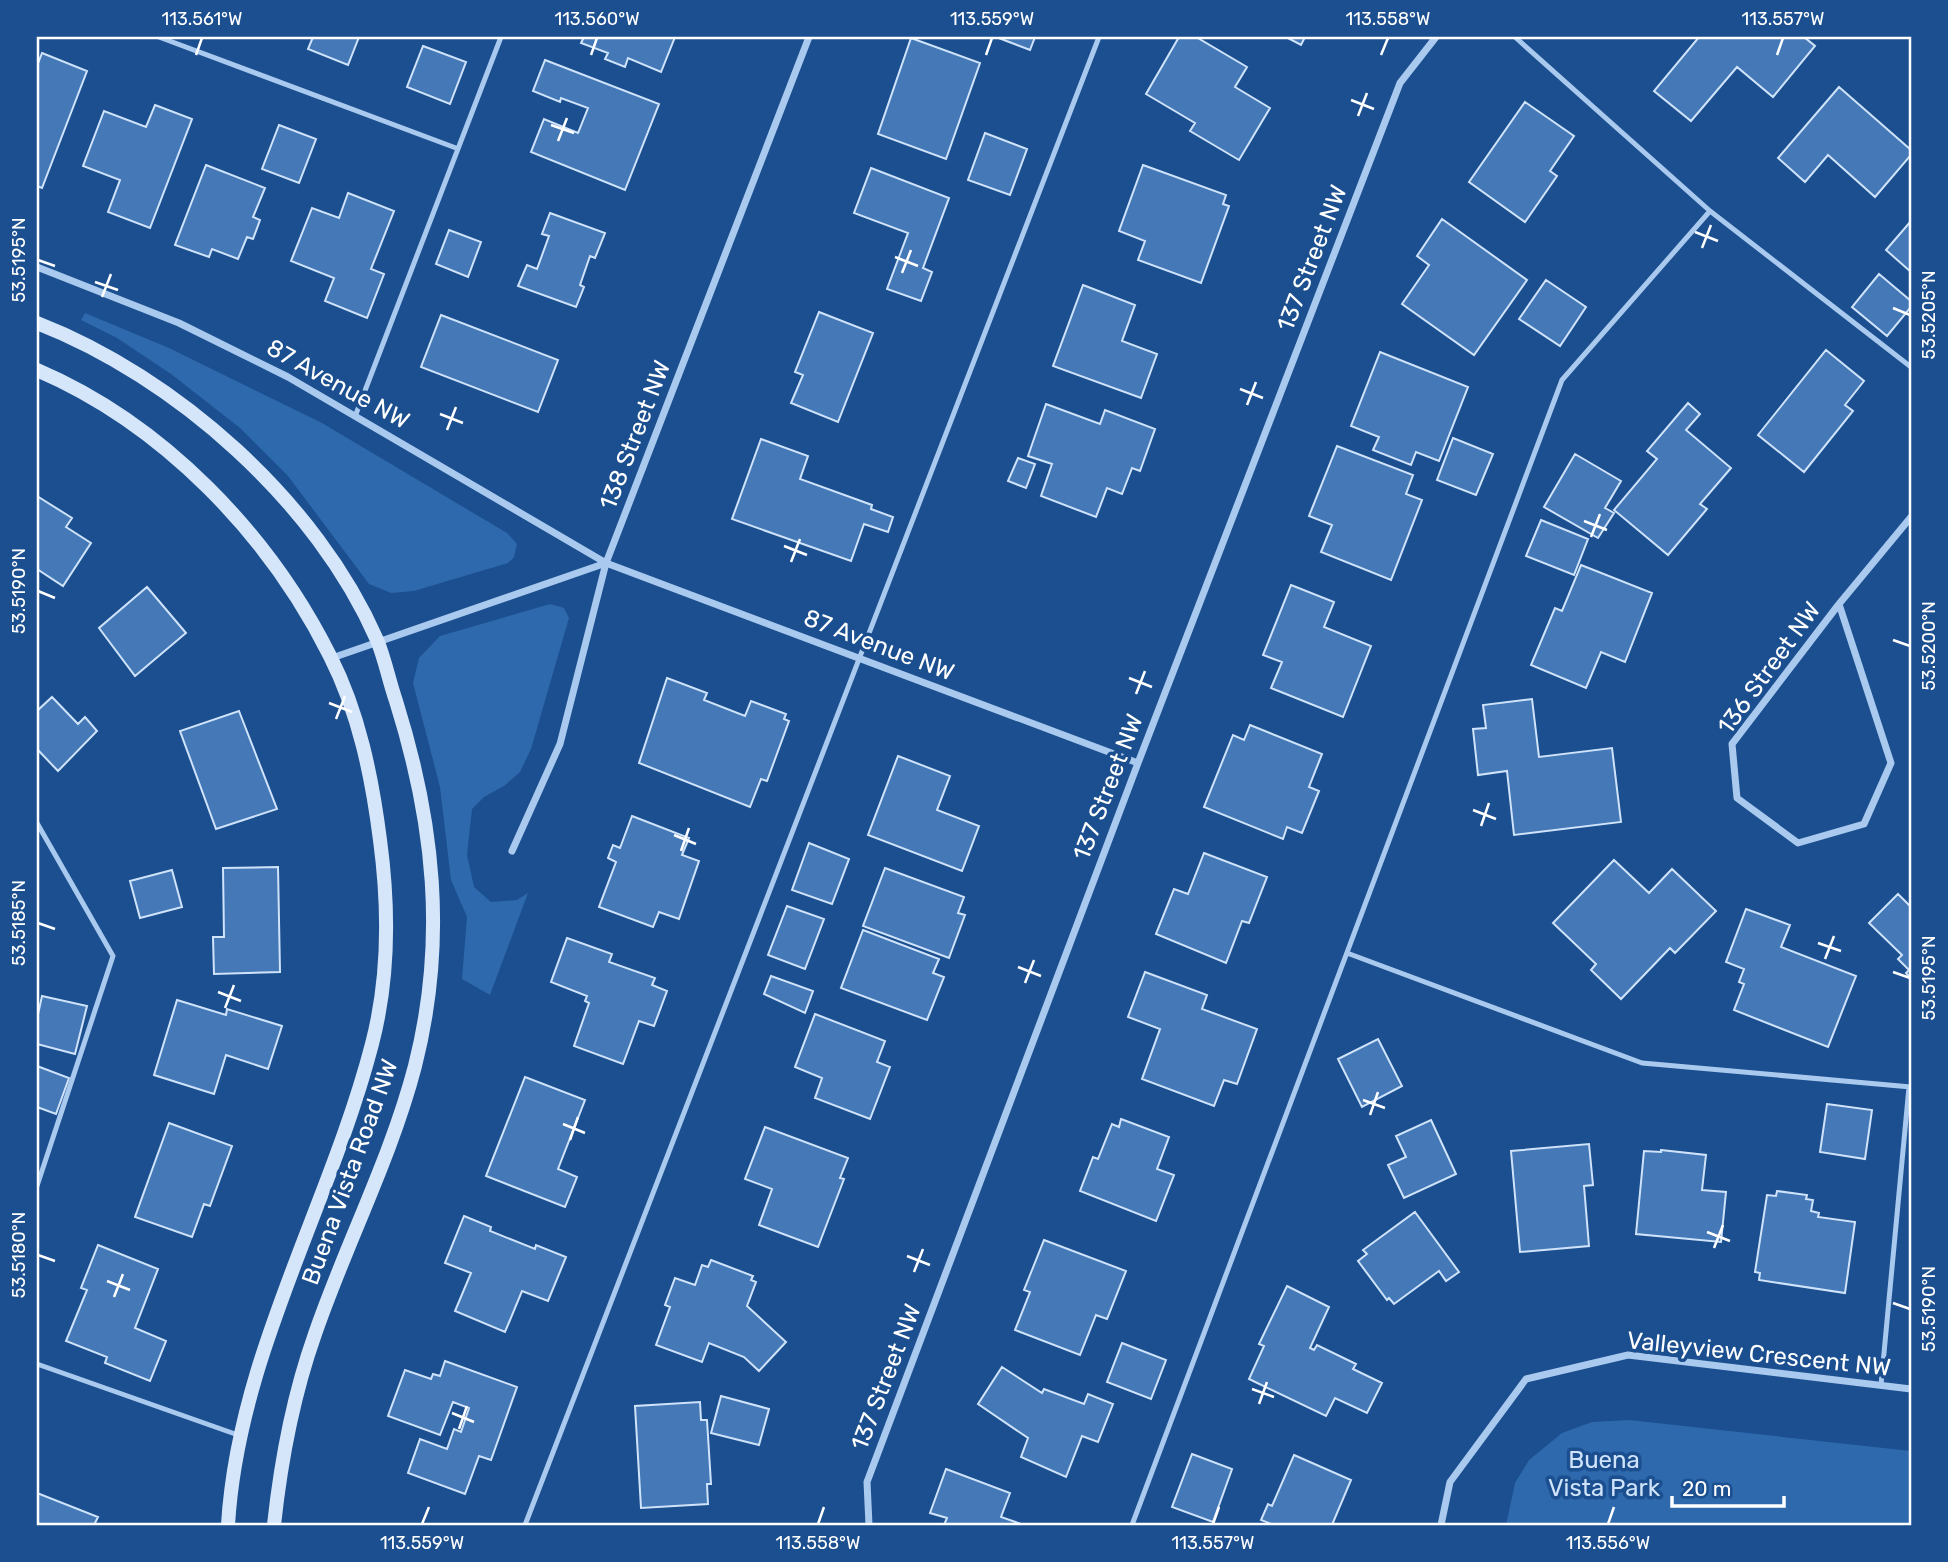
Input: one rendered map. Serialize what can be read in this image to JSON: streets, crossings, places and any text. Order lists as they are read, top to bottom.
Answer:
{
  "streets": {
    "street": [
      "137 Street NW",
      "87 Avenue NW",
      "138 Street NW",
      "136 Street NW",
      "Buena Vista Road NW",
      "Valleyview Crescent NW"
    ]
  },
  "crossings": [
    ["137 Street NW", "87 Avenue NW"],
    ["87 Avenue NW", "138 Street NW"]
  ],
  "parks": ["Buena Vista Park"],
  "scale_bar": "20 m",
  "coordinates": [
    "113.561°W",
    "113.560°W",
    "113.559°W",
    "113.558°W",
    "113.557°W",
    "53.5195°N",
    "53.5205°N",
    "53.5190°N",
    "53.5200°N",
    "53.5185°N",
    "53.5180°N",
    "113.556°W"
  ]
}
